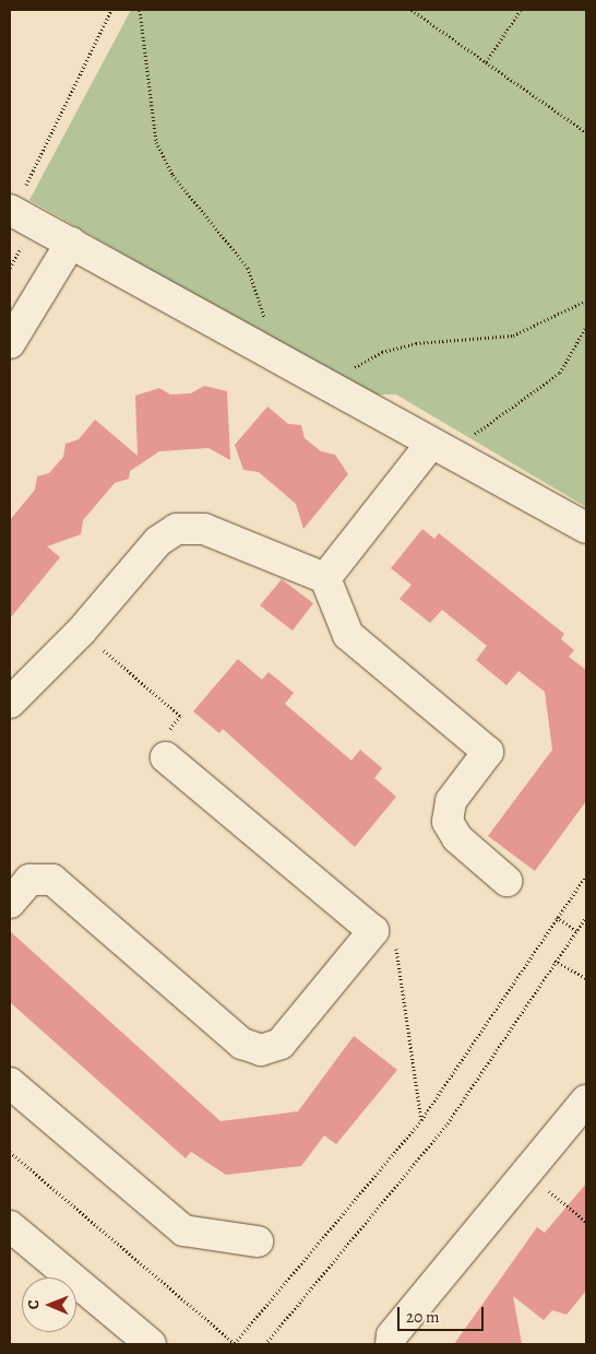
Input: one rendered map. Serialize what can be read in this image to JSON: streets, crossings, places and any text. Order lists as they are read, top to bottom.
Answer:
{
  "scale_bar": "20 m",
  "north": "left"
}
